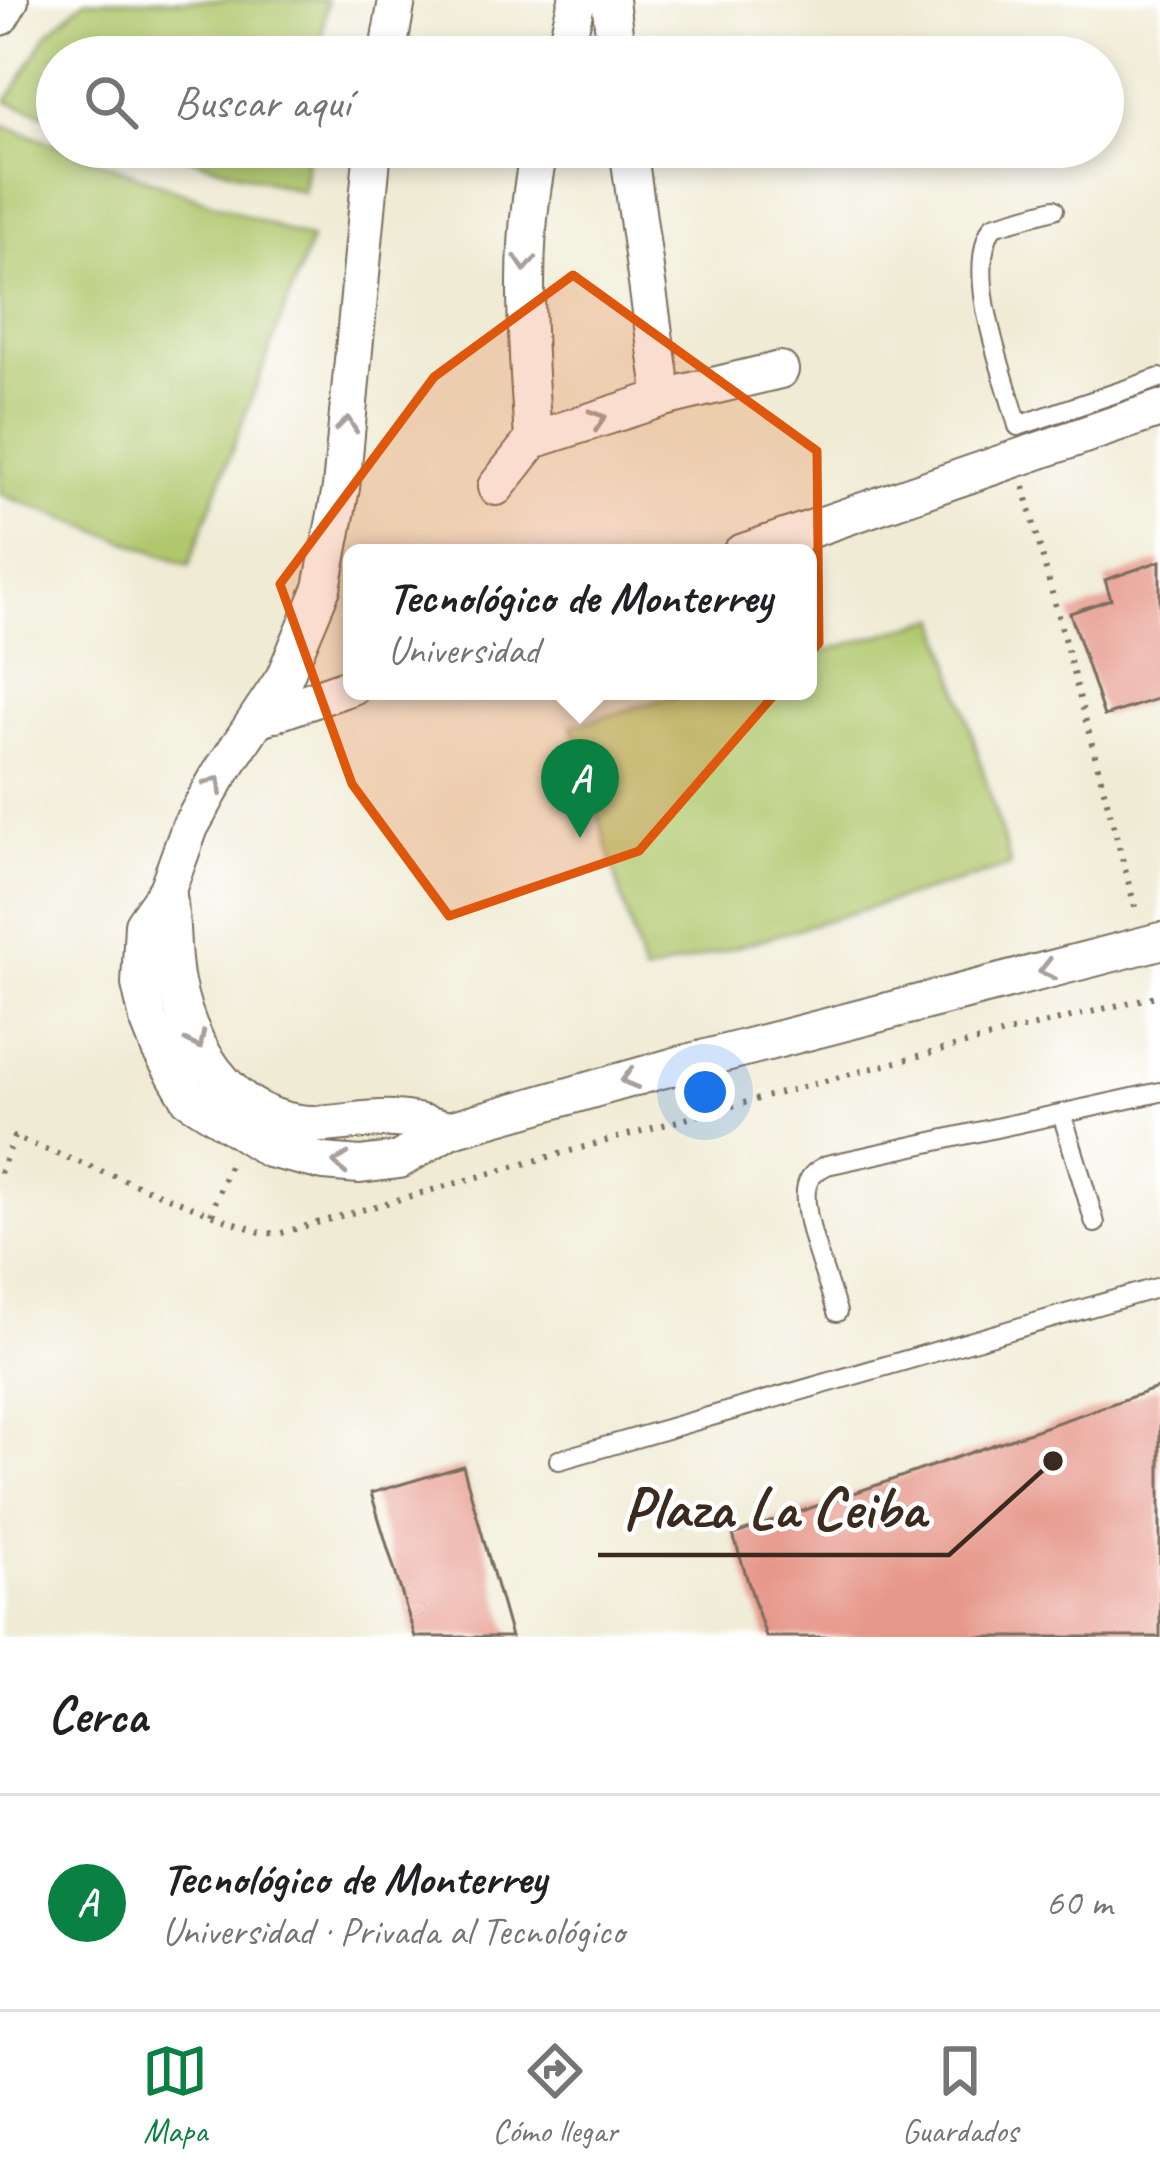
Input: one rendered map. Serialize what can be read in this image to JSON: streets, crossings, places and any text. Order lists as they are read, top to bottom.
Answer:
{
  "places": ["Plaza La Ceiba"],
  "page": {
    "search": "Buscar aquí",
    "popup": ["Tecnológico de Monterrey", "Universidad"],
    "pins": "A",
    "heading": "Cerca",
    "list": [
      {
        "mark": "A",
        "name": "Tecnológico de Monterrey",
        "note": "Universidad · Privada al Tecnológico",
        "value": "60 m"
      }
    ],
    "nav": ["Mapa", "Cómo llegar", "Guardados"]
  }
}
